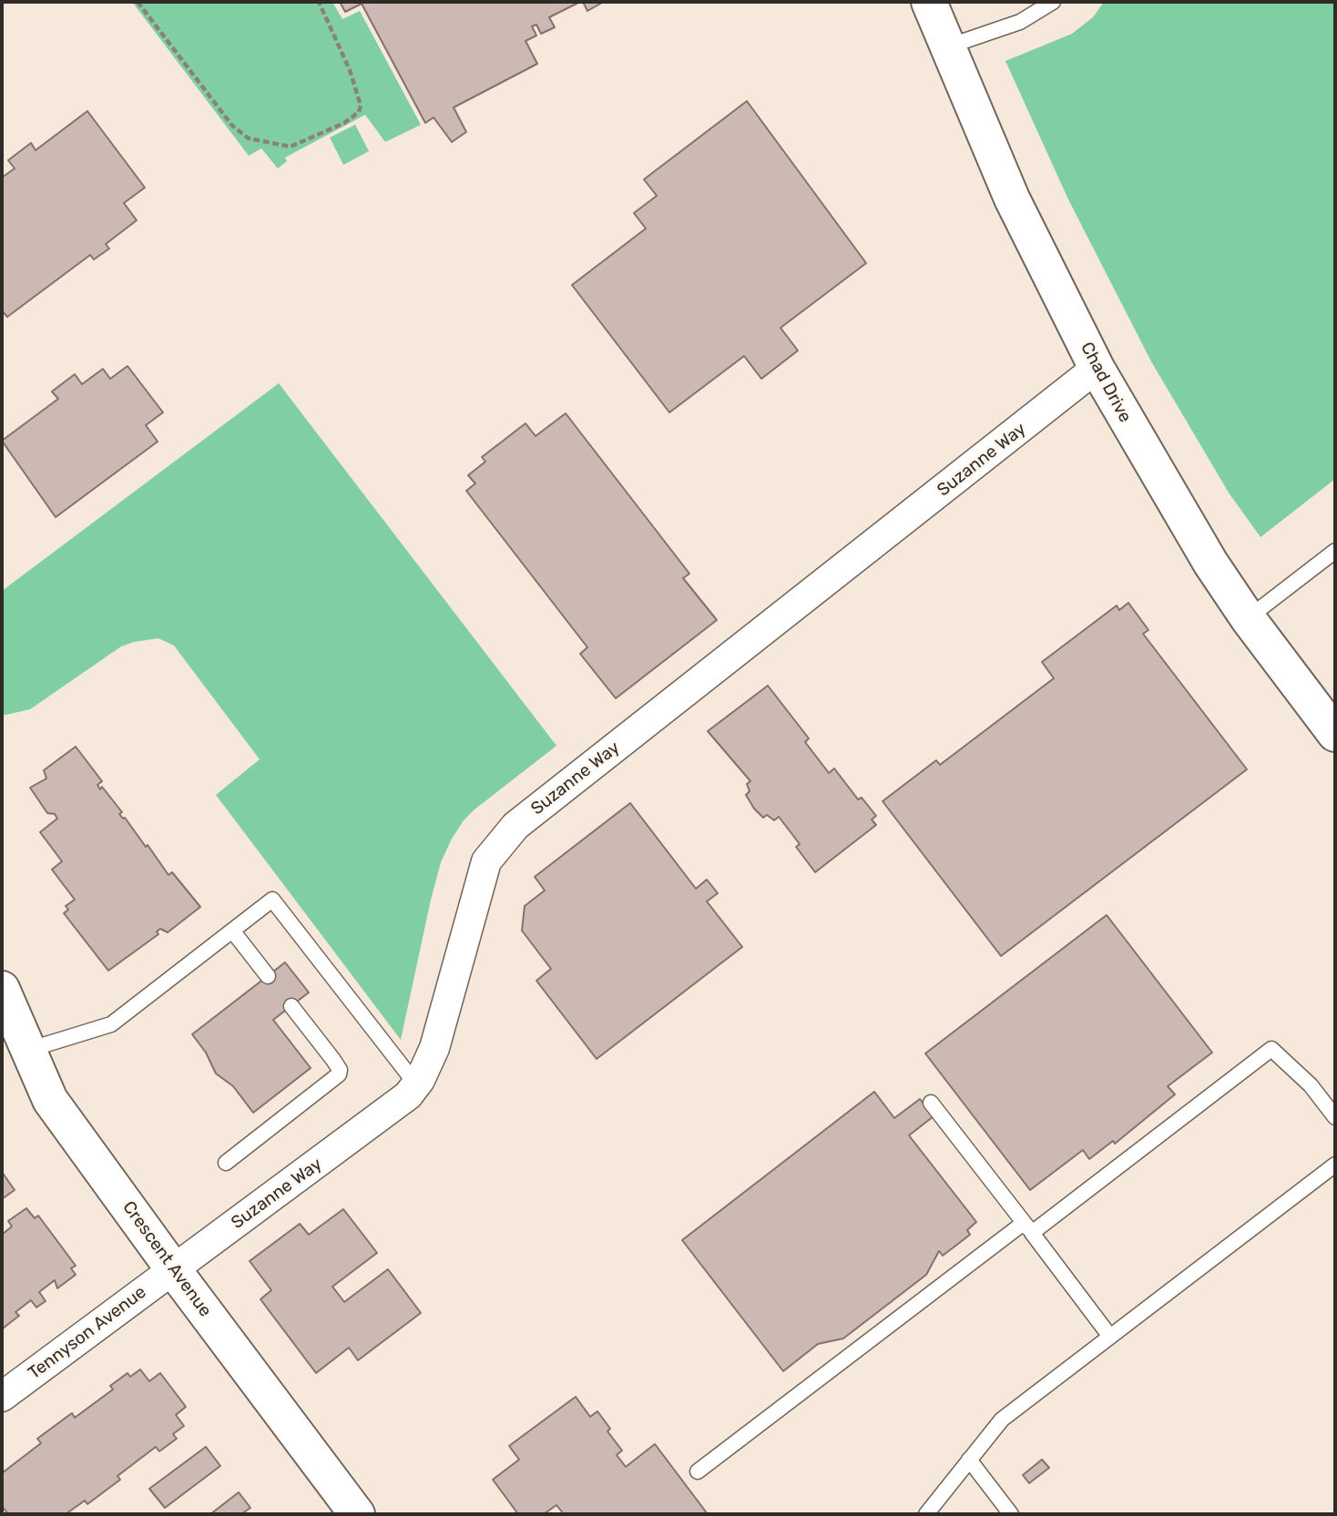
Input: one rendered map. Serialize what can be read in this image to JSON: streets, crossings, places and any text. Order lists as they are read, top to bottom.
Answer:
{
  "streets": {
    "street": [
      "Chad Drive",
      "Suzanne Way",
      "Crescent Avenue",
      "Tennyson Avenue"
    ]
  },
  "crossings": [
    ["Chad Drive", "Suzanne Way"],
    ["Suzanne Way", "Crescent Avenue"],
    ["Suzanne Way", "Tennyson Avenue"],
    ["Crescent Avenue", "Tennyson Avenue"]
  ]
}
